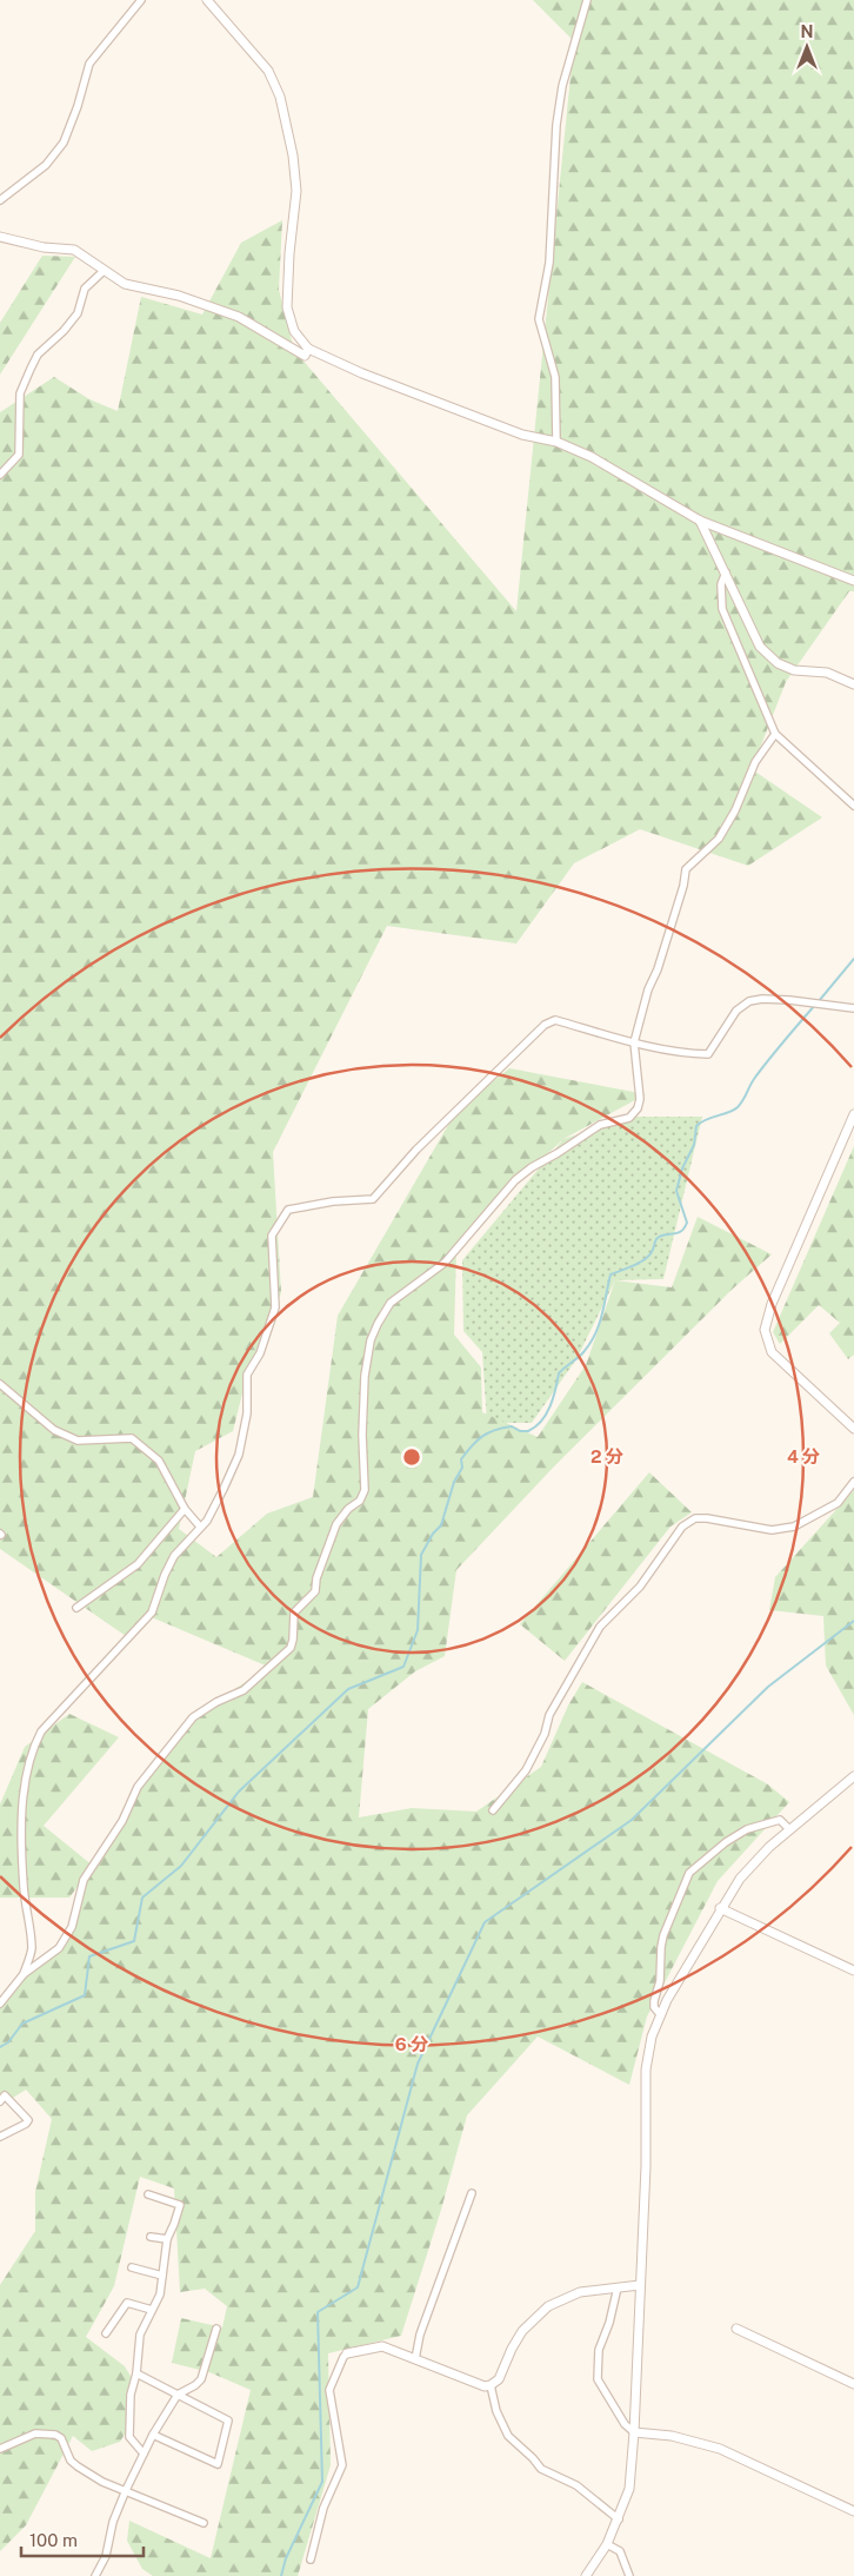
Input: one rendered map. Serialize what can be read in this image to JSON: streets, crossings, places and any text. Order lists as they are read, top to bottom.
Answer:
{
  "scale_bar": "100 m",
  "north": "top",
  "rings": ["2 分", "4 分", "6 分"]
}
